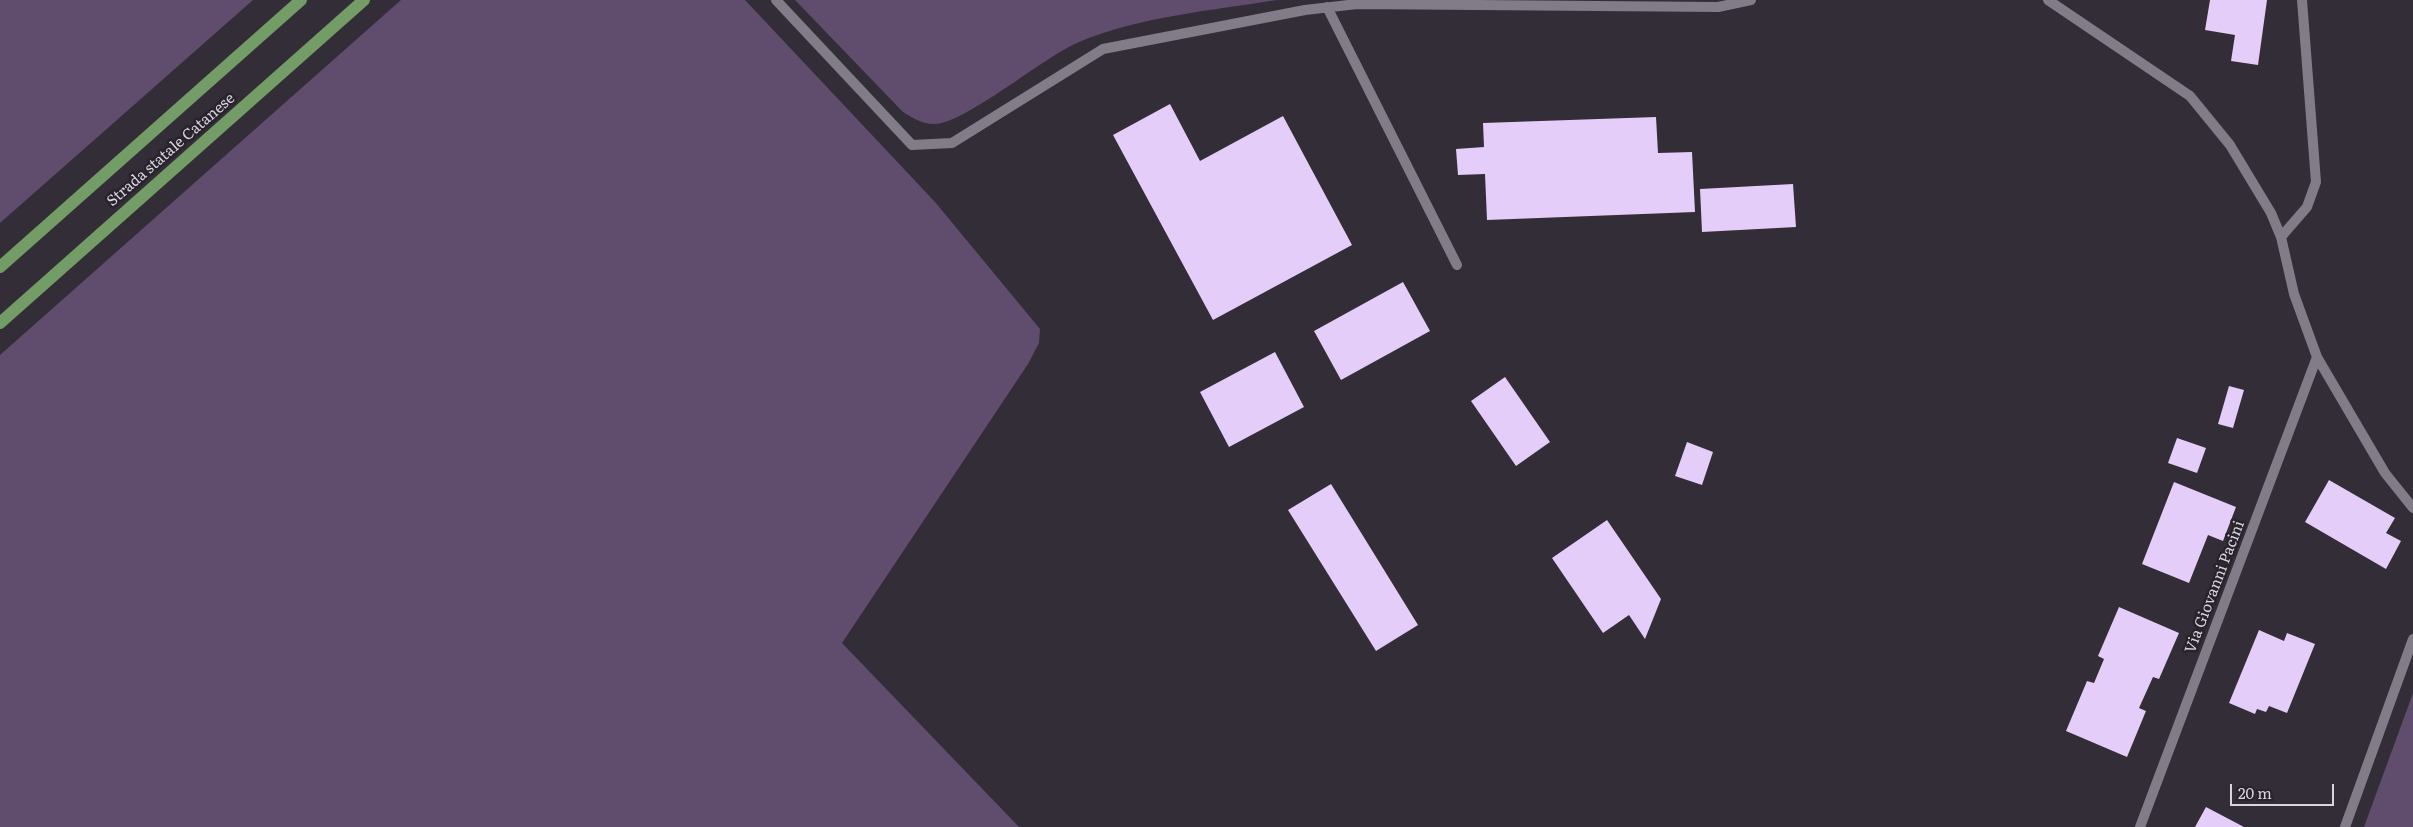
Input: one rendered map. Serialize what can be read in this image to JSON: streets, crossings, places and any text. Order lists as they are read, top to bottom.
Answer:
{
  "streets": {
    "main road": ["Strada statale Catanese"],
    "street": ["Via Giovanni Pacini"]
  },
  "scale_bar": "20 m"
}
